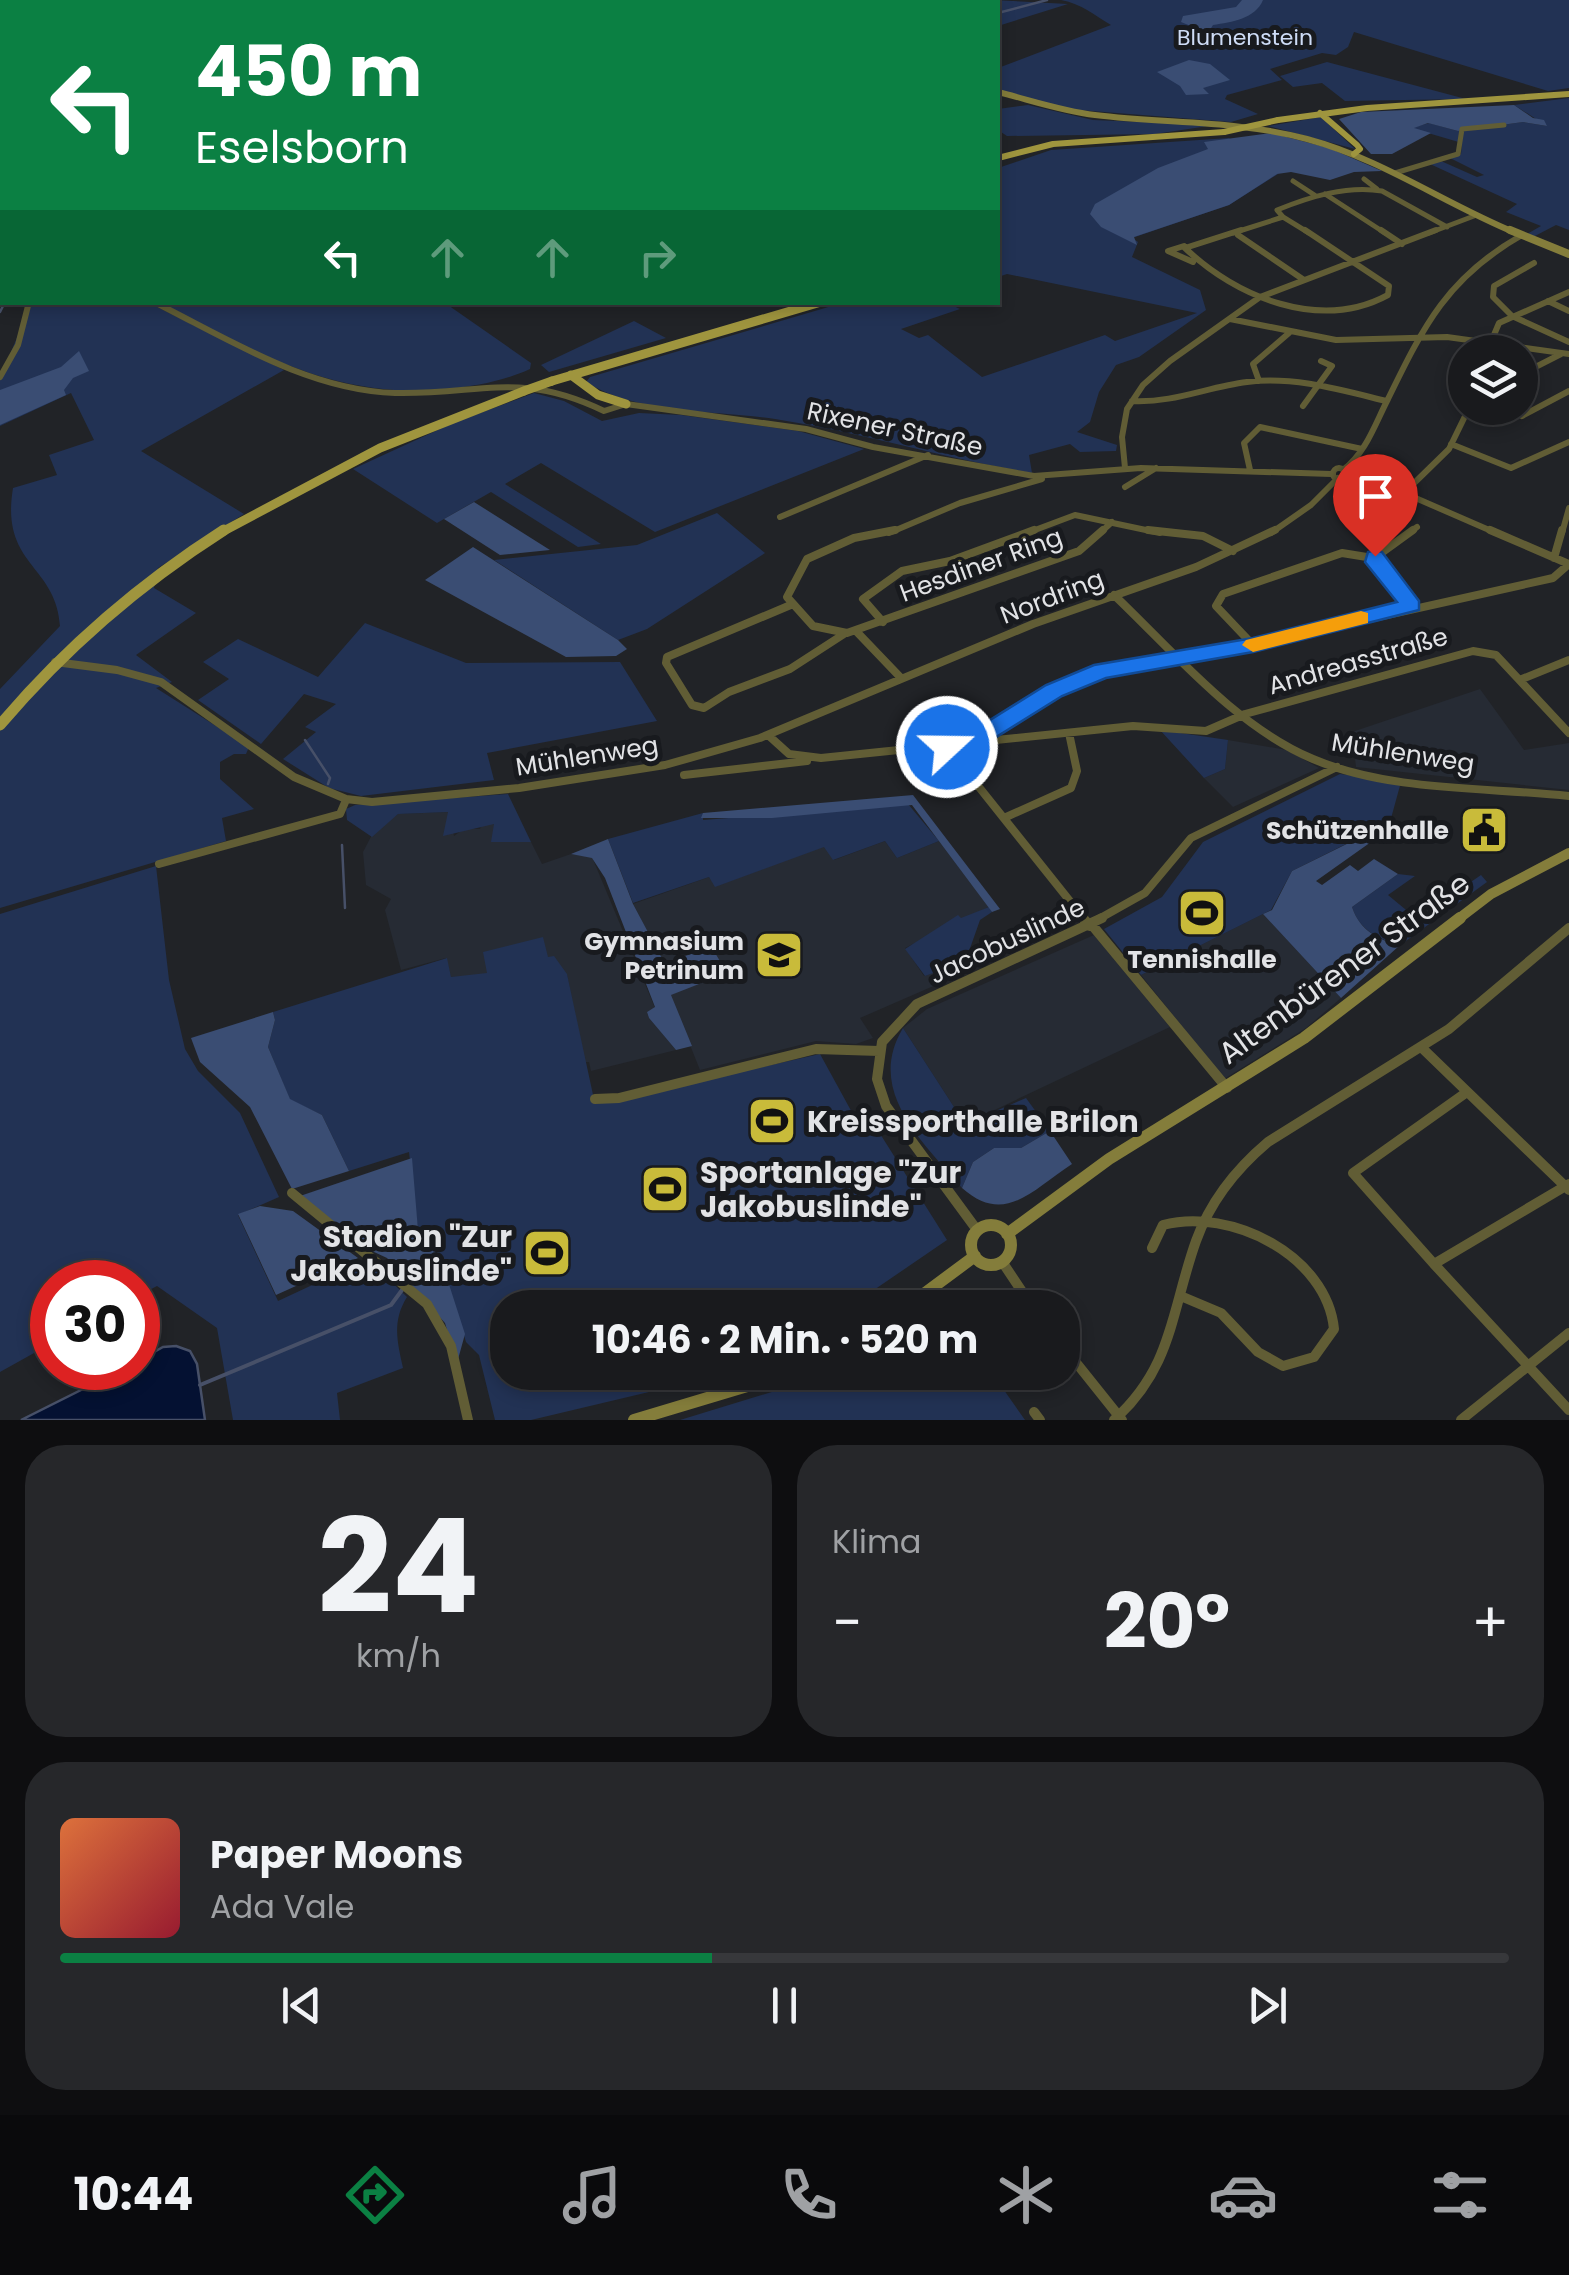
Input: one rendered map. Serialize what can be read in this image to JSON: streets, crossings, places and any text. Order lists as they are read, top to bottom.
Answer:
{
  "streets": {
    "street": [
      "Rixener Straße",
      "Hesdiner Ring",
      "Nordring",
      "Andreasstraße",
      "Mühlenweg",
      "Jacobuslinde",
      "Altenbürener Straße"
    ]
  },
  "crossings": [
    ["Rixener Straße", "Nordring"],
    ["Hesdiner Ring", "Nordring"],
    ["Nordring", "Mühlenweg"],
    ["Andreasstraße", "Mühlenweg"],
    ["Mühlenweg", "Jacobuslinde"]
  ],
  "parks": ["Blumenstein"],
  "places": {
    "public building": ["Schützenhalle"],
    "sports": [
      "Tennishalle",
      "Kreissporthalle Brilon",
      "Sportanlage \"Zur Jakobuslinde\"",
      "Stadion \"Zur Jakobuslinde\""
    ],
    "school or university": ["Gymnasium Petrinum"]
  },
  "page": {
    "turn": ["450 m", "Eselsborn"],
    "limit": "30",
    "trip": "10:46 · 2 Min. · 520 m",
    "tile": [
      ["24", "km/h"],
      "Klima"
    ],
    "heat": ["−", "20°", "+"],
    "song": ["Paper Moons", "Ada Vale"],
    "tabs": "10:44"
  }
}
